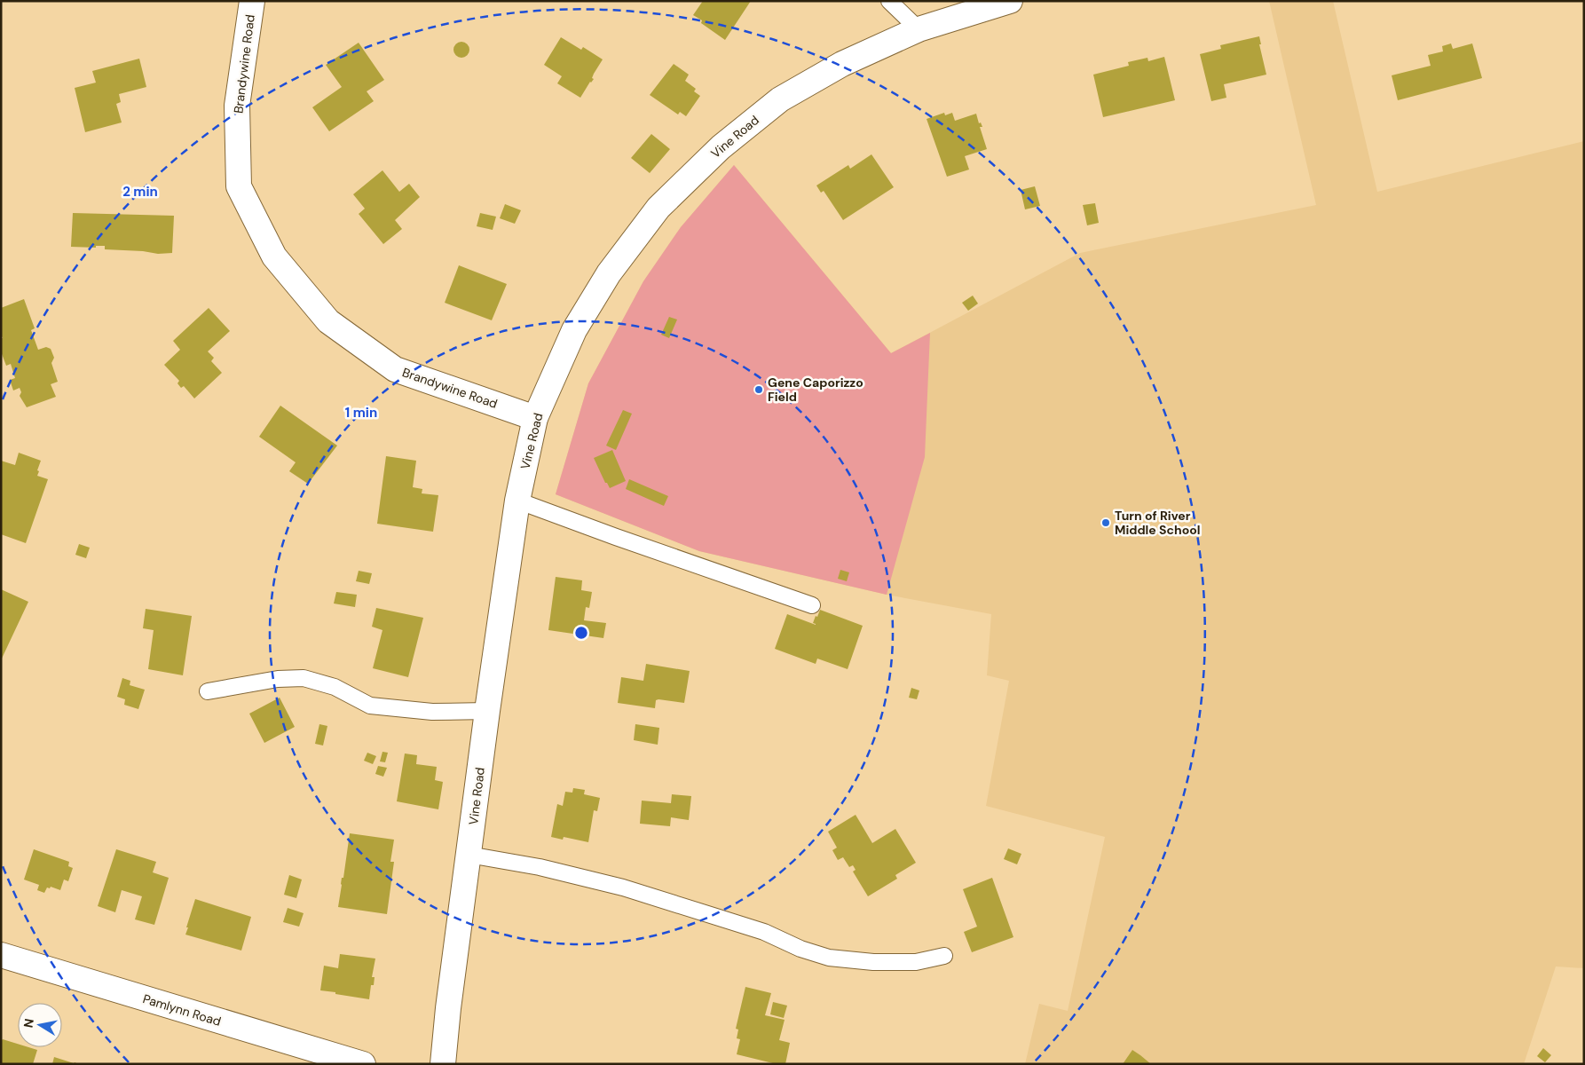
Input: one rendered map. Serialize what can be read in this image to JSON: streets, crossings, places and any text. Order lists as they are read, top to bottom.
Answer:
{
  "streets": {
    "street": ["Brandywine Road", "Vine Road", "Pamlynn Road"]
  },
  "crossings": [
    ["Brandywine Road", "Vine Road"]
  ],
  "places": ["Gene Caporizzo Field", "Turn of River Middle School"],
  "north": "left",
  "rings": ["2 min", "1 min"]
}
